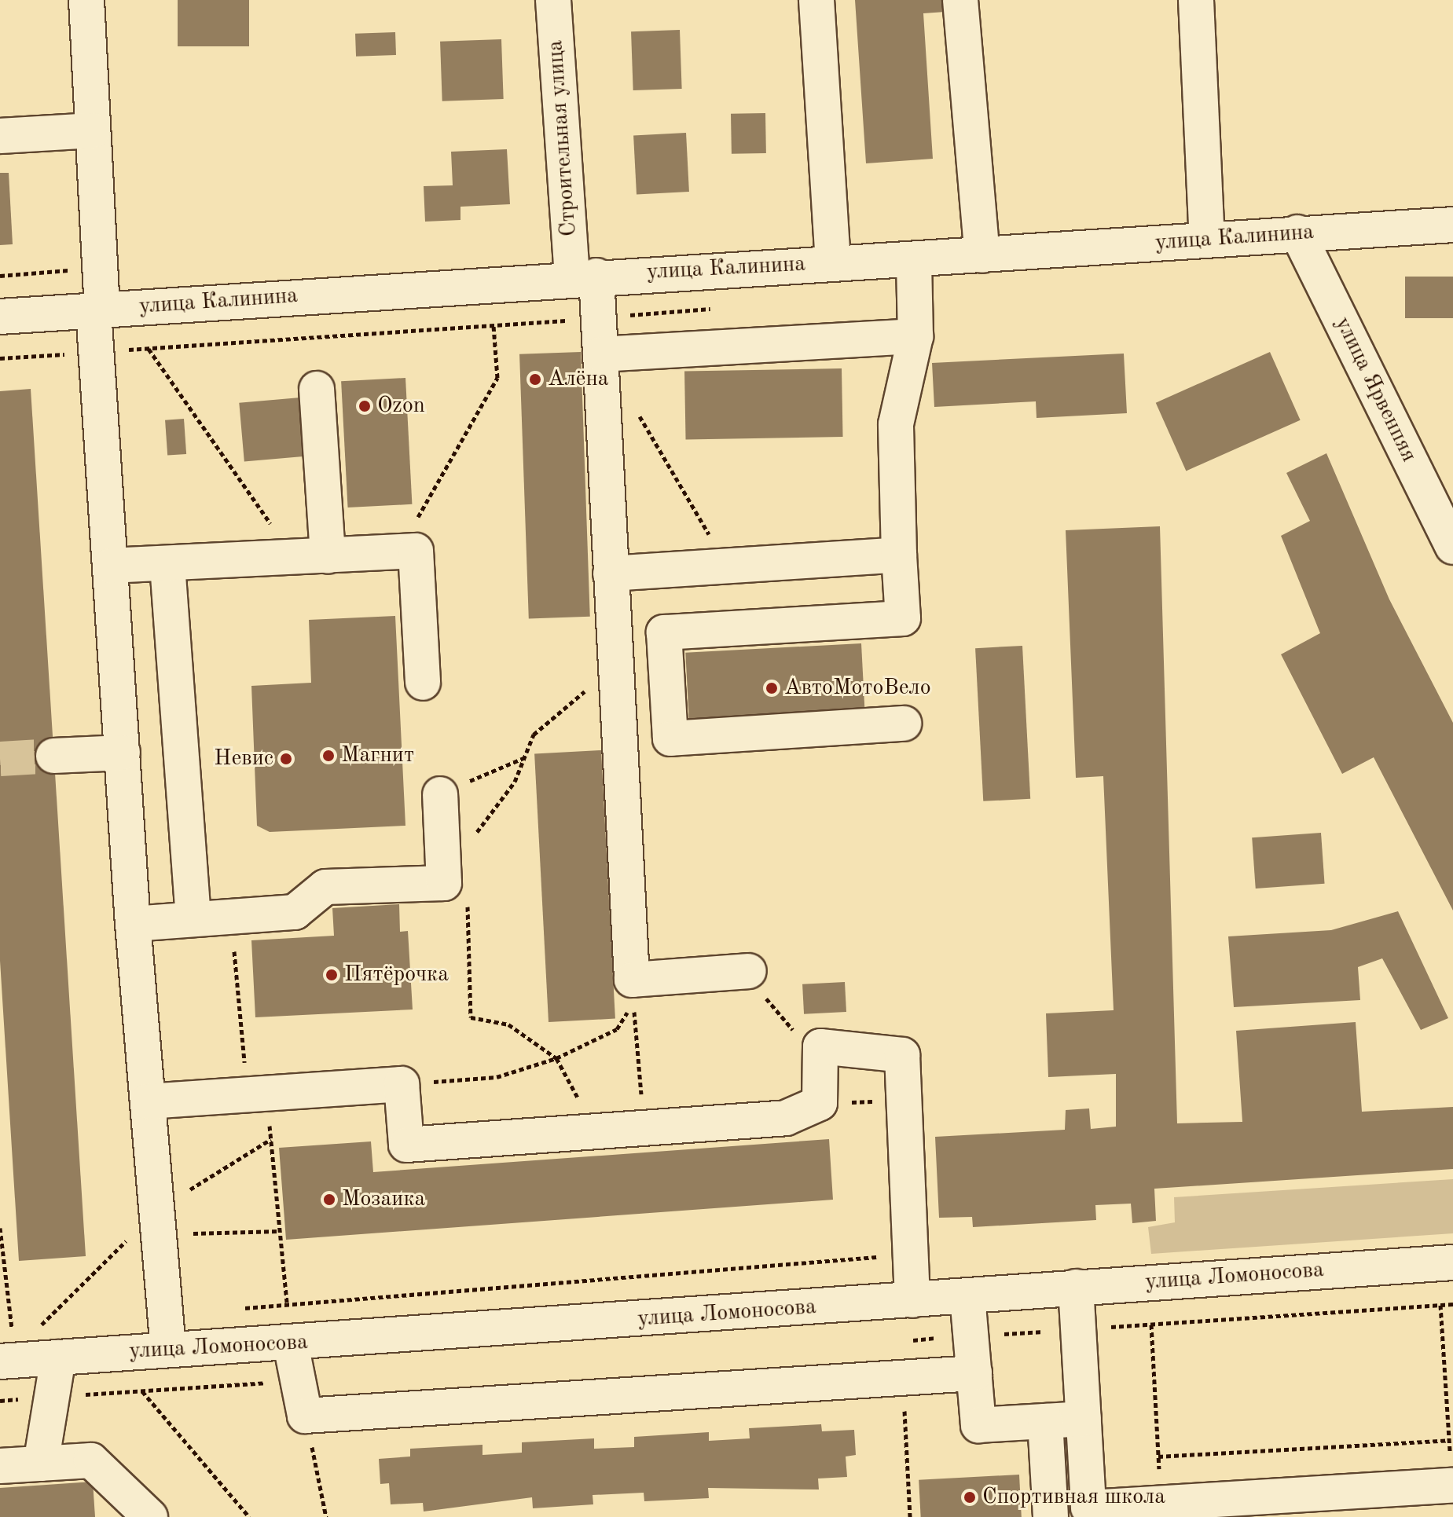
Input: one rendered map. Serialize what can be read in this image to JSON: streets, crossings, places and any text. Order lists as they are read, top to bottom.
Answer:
{
  "streets": {
    "street": [
      "Строительная улица",
      "улица Калинина",
      "улица Ярвенпяя",
      "улица Ломоносова"
    ]
  },
  "crossings": [
    ["Строительная улица", "улица Калинина"],
    ["улица Калинина", "улица Ярвенпяя"]
  ],
  "places": [
    "Алёна",
    "Ozon",
    "АвтоМотоВело",
    "Магнит",
    "Невис",
    "Пятёрочка",
    "Мозаика",
    "Спортивная школа"
  ]
}
